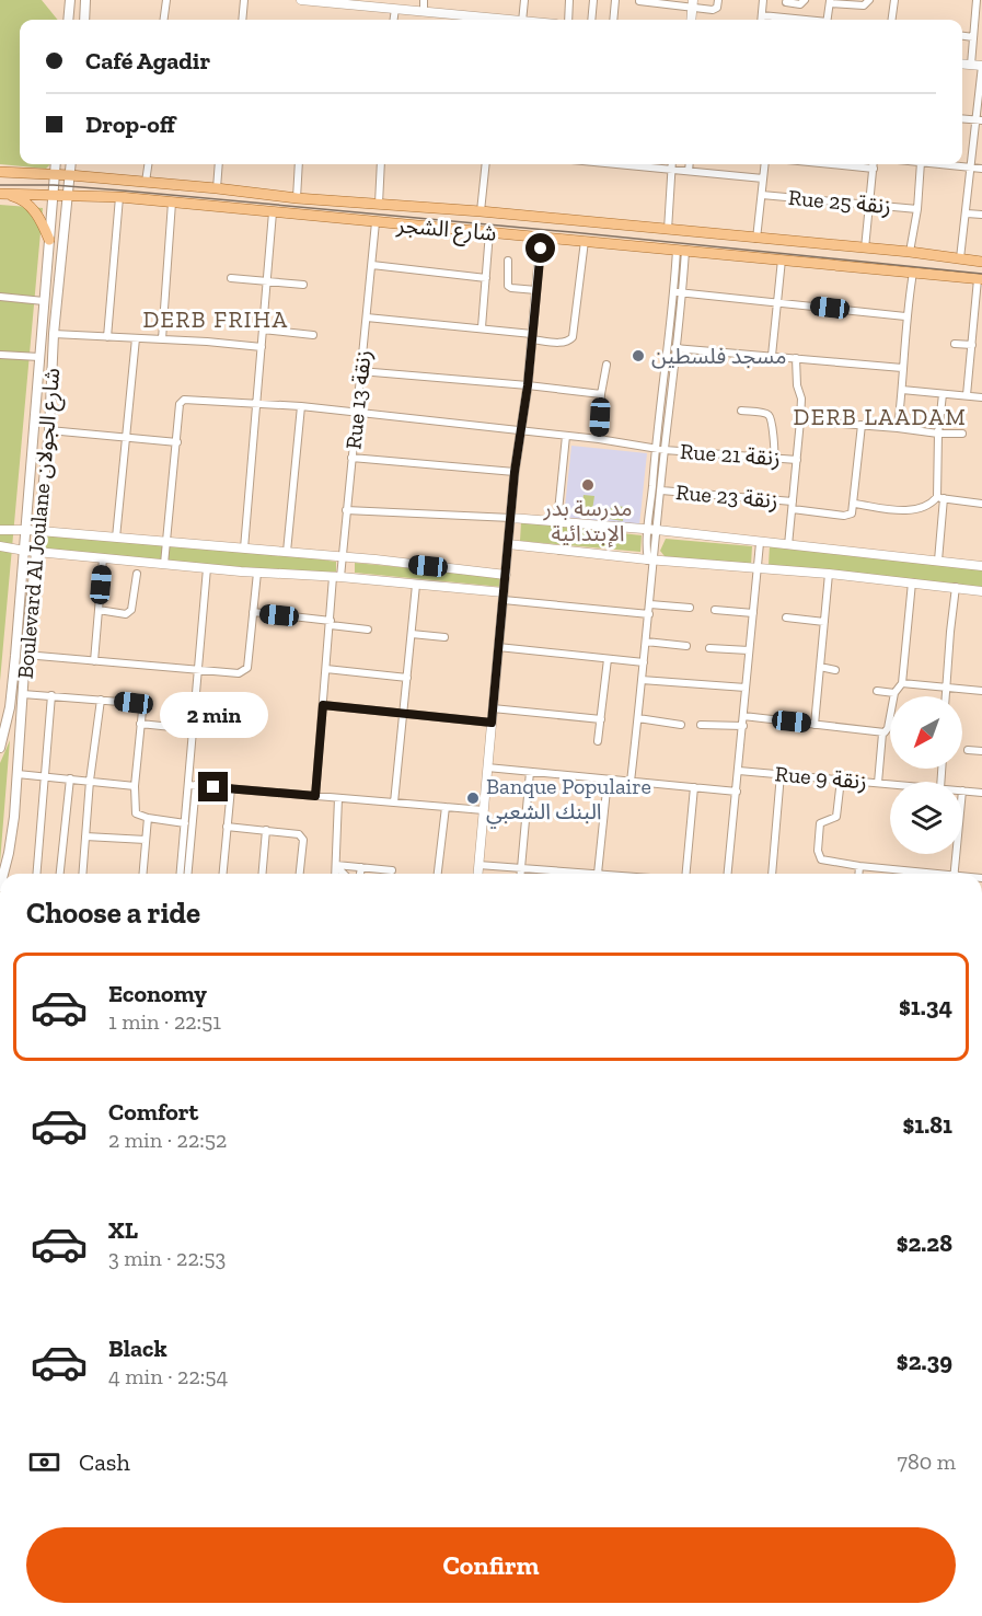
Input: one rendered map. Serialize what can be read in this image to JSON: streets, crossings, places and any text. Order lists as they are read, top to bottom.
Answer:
{
  "streets": {
    "main road": ["شارع الشجر", "Boulevard Al Joulane شارع الجولان"],
    "street": [
      "Rue 25 زنقة",
      "Rue 13 زنقة",
      "Rue 21 زنقة",
      "Rue 23 زنقة",
      "Rue 9 زنقة"
    ]
  },
  "crossings": [
    ["شارع الشجر", "Rue 13 زنقة"],
    ["شارع الشجر", "Boulevard Al Joulane شارع الجولان"],
    ["Rue 13 زنقة", "Rue 21 زنقة"]
  ],
  "districts": ["DERB FRIHA", "DERB LAADAM"],
  "places": ["مسجد فلسطين", "مدرسة بدر الإبتدائية", "Banque Populaire البنك الشعبي"],
  "north": "bottom left",
  "page": {
    "banner": ["Café Agadir", "Drop-off"],
    "bubble": "2 min",
    "heading": "Choose a ride",
    "list": [
      {
        "name": "Economy",
        "note": "1 min · 22:51",
        "value": "$1.34"
      },
      {
        "name": "Comfort",
        "note": "2 min · 22:52",
        "value": "$1.81"
      },
      {
        "name": "XL",
        "note": "3 min · 22:53",
        "value": "$2.28"
      },
      {
        "name": "Black",
        "note": "4 min · 22:54",
        "value": "$2.39"
      }
    ],
    "pay": ["Cash", "780 m"],
    "buttons": "Confirm"
  }
}
